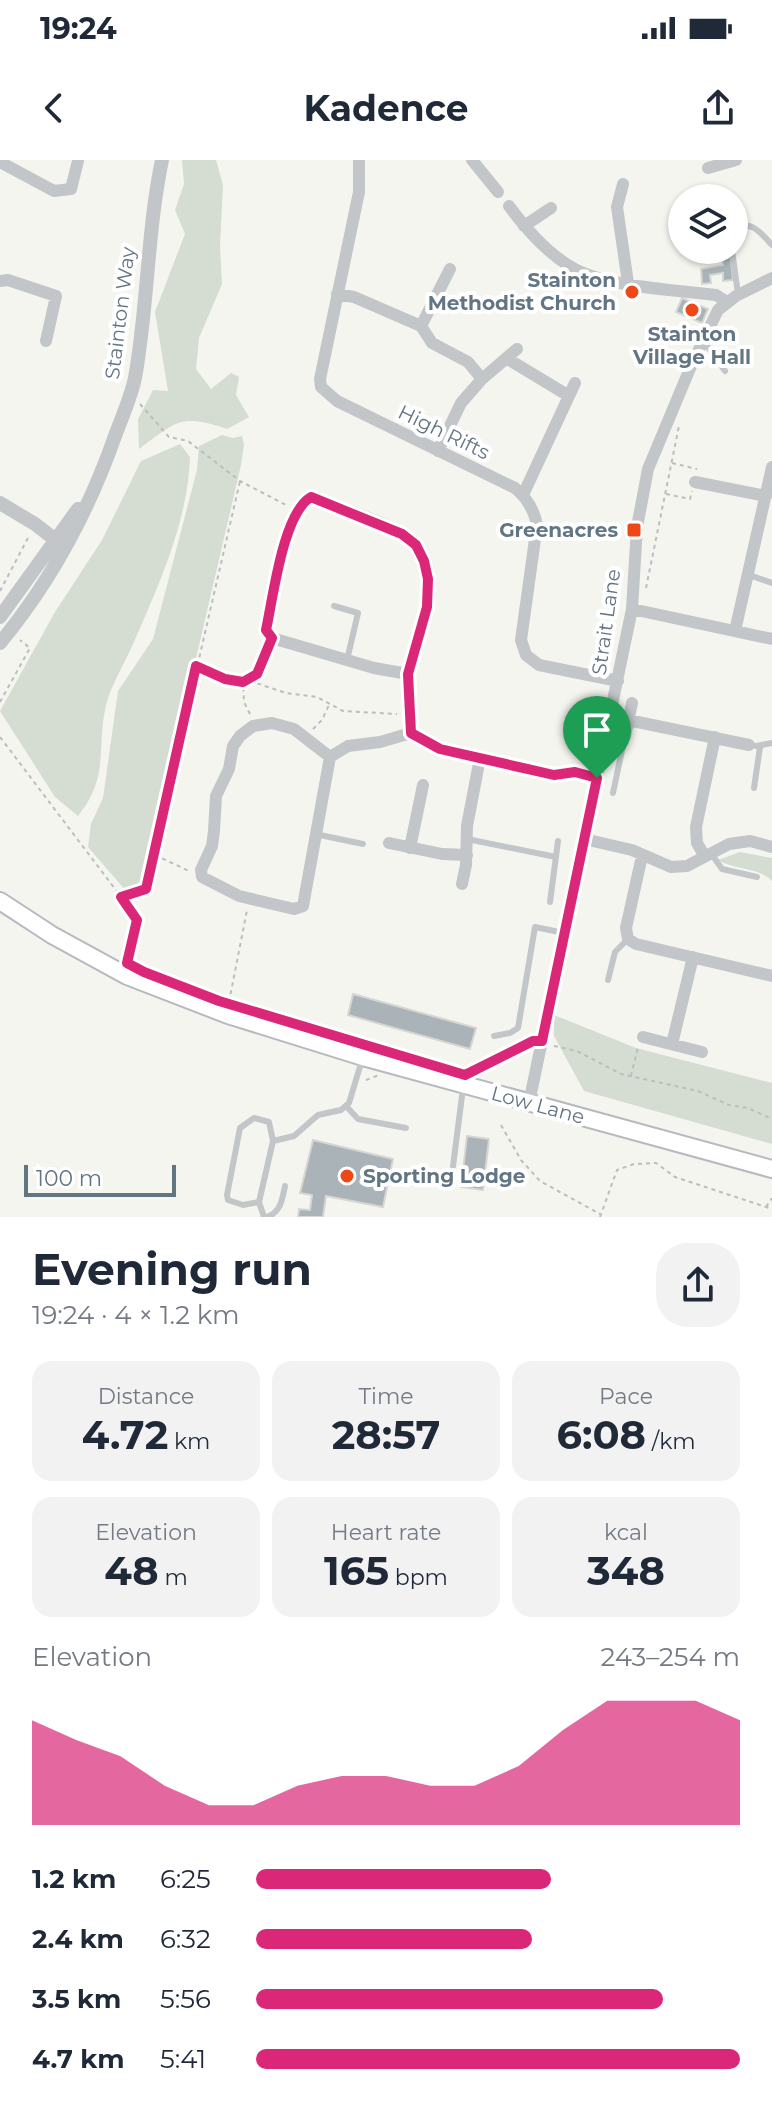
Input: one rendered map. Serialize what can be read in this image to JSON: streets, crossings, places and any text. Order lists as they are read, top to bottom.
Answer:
{
  "streets": {
    "main road": ["Low Lane"],
    "street": ["Stainton Way", "High Rifts", "Strait Lane"]
  },
  "crossings": [
    ["Strait Lane", "Low Lane"]
  ],
  "places": {
    "other": ["Stainton Methodist Church", "Stainton Village Hall", "Sporting Lodge"],
    "transit": ["Greenacres"]
  },
  "scale_bar": "100 m",
  "page": {
    "status": "19:24",
    "header": "Kadence",
    "scale": "100 m",
    "heading": ["Evening run", "19:24 · 4 × 1.2 km"],
    "stats": [
      ["Distance", "4.72 km"],
      ["Time", "28:57"],
      ["Pace", "6:08 /km"],
      ["Elevation", "48 m"],
      ["Heart rate", "165 bpm"],
      ["kcal", "348"]
    ],
    "chart": ["Elevation", "243–254 m"],
    "list": [
      {
        "name": "1.2 km",
        "note": "6:25"
      },
      {
        "name": "2.4 km",
        "note": "6:32"
      },
      {
        "name": "3.5 km",
        "note": "5:56"
      },
      {
        "name": "4.7 km",
        "note": "5:41"
      }
    ]
  }
}
